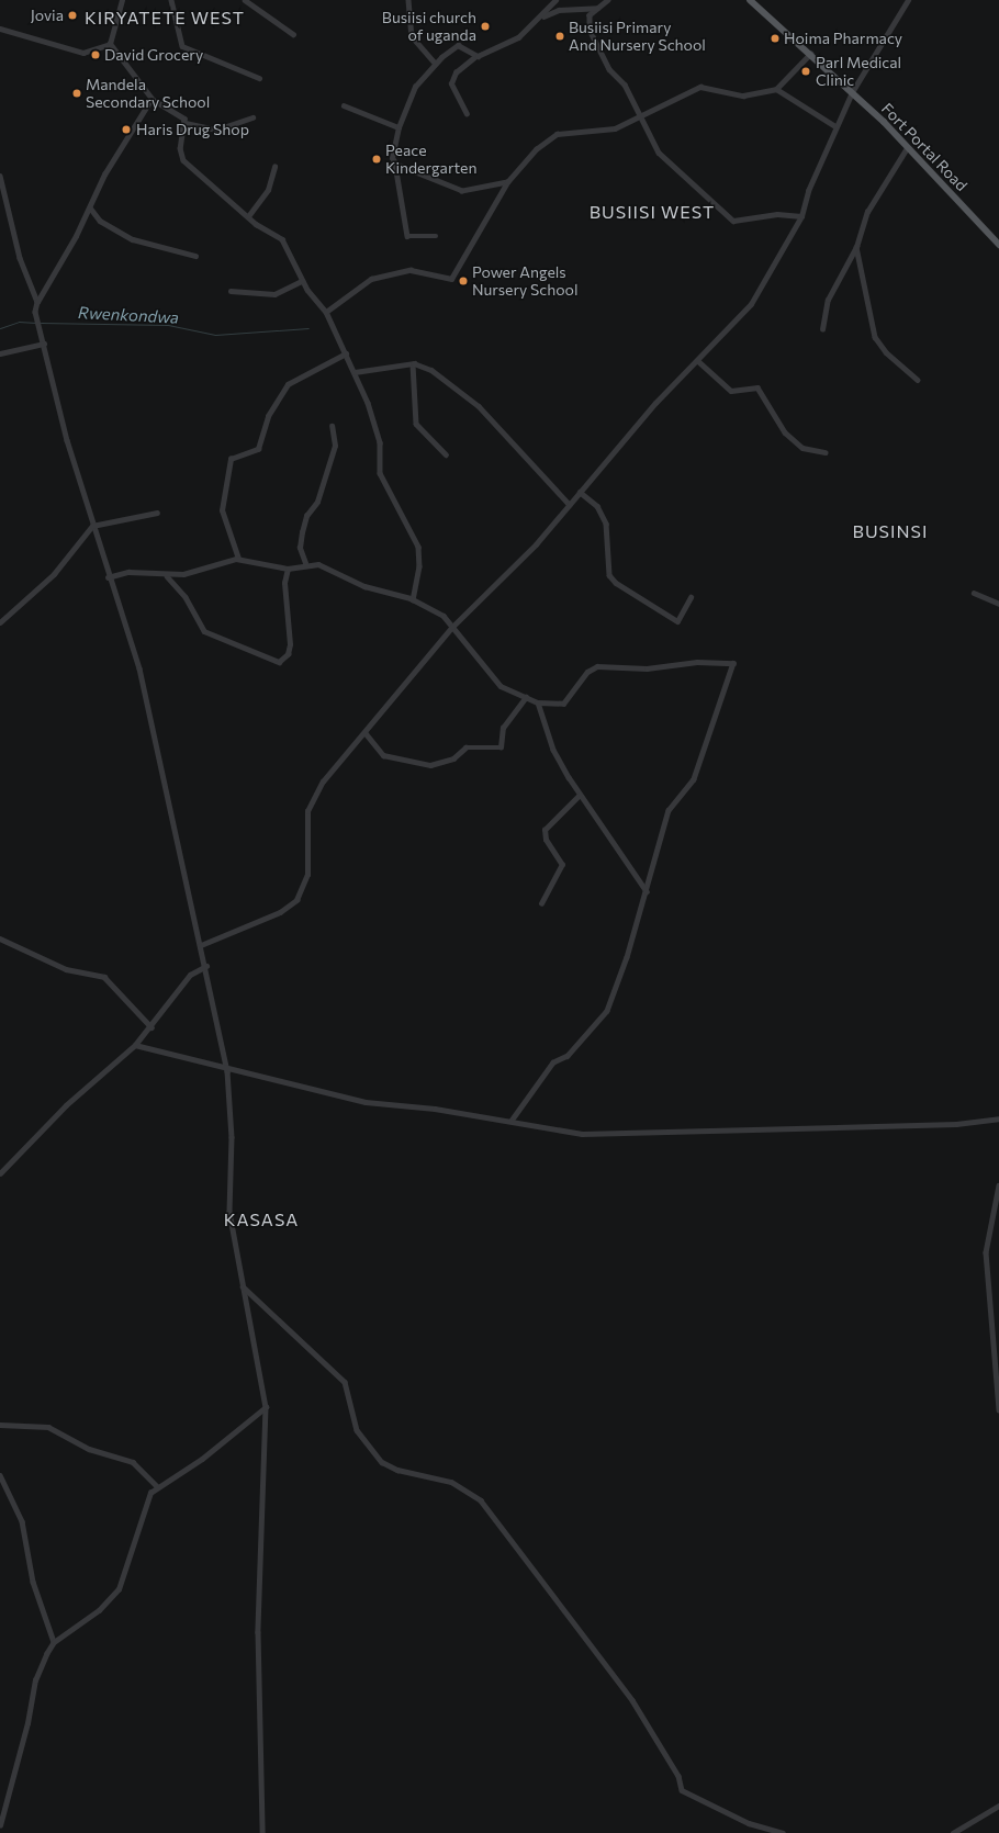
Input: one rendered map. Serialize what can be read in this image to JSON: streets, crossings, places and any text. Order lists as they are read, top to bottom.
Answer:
{
  "streets": {
    "main road": ["Fort Portal Road"]
  },
  "districts": [
    "KIRYATETE WEST",
    "BUSIISI WEST",
    "BUSINSI",
    "KASASA"
  ],
  "water": ["Rwenkondwa"],
  "places": [
    "Jovia",
    "Busiisi church of uganda",
    "Busiisi Primary And Nursery School",
    "Hoima Pharmacy",
    "David Grocery",
    "Parl Medical Clinic",
    "Mandela Secondary School",
    "Haris Drug Shop",
    "Peace Kindergarten",
    "Power Angels Nursery School"
  ]
}
